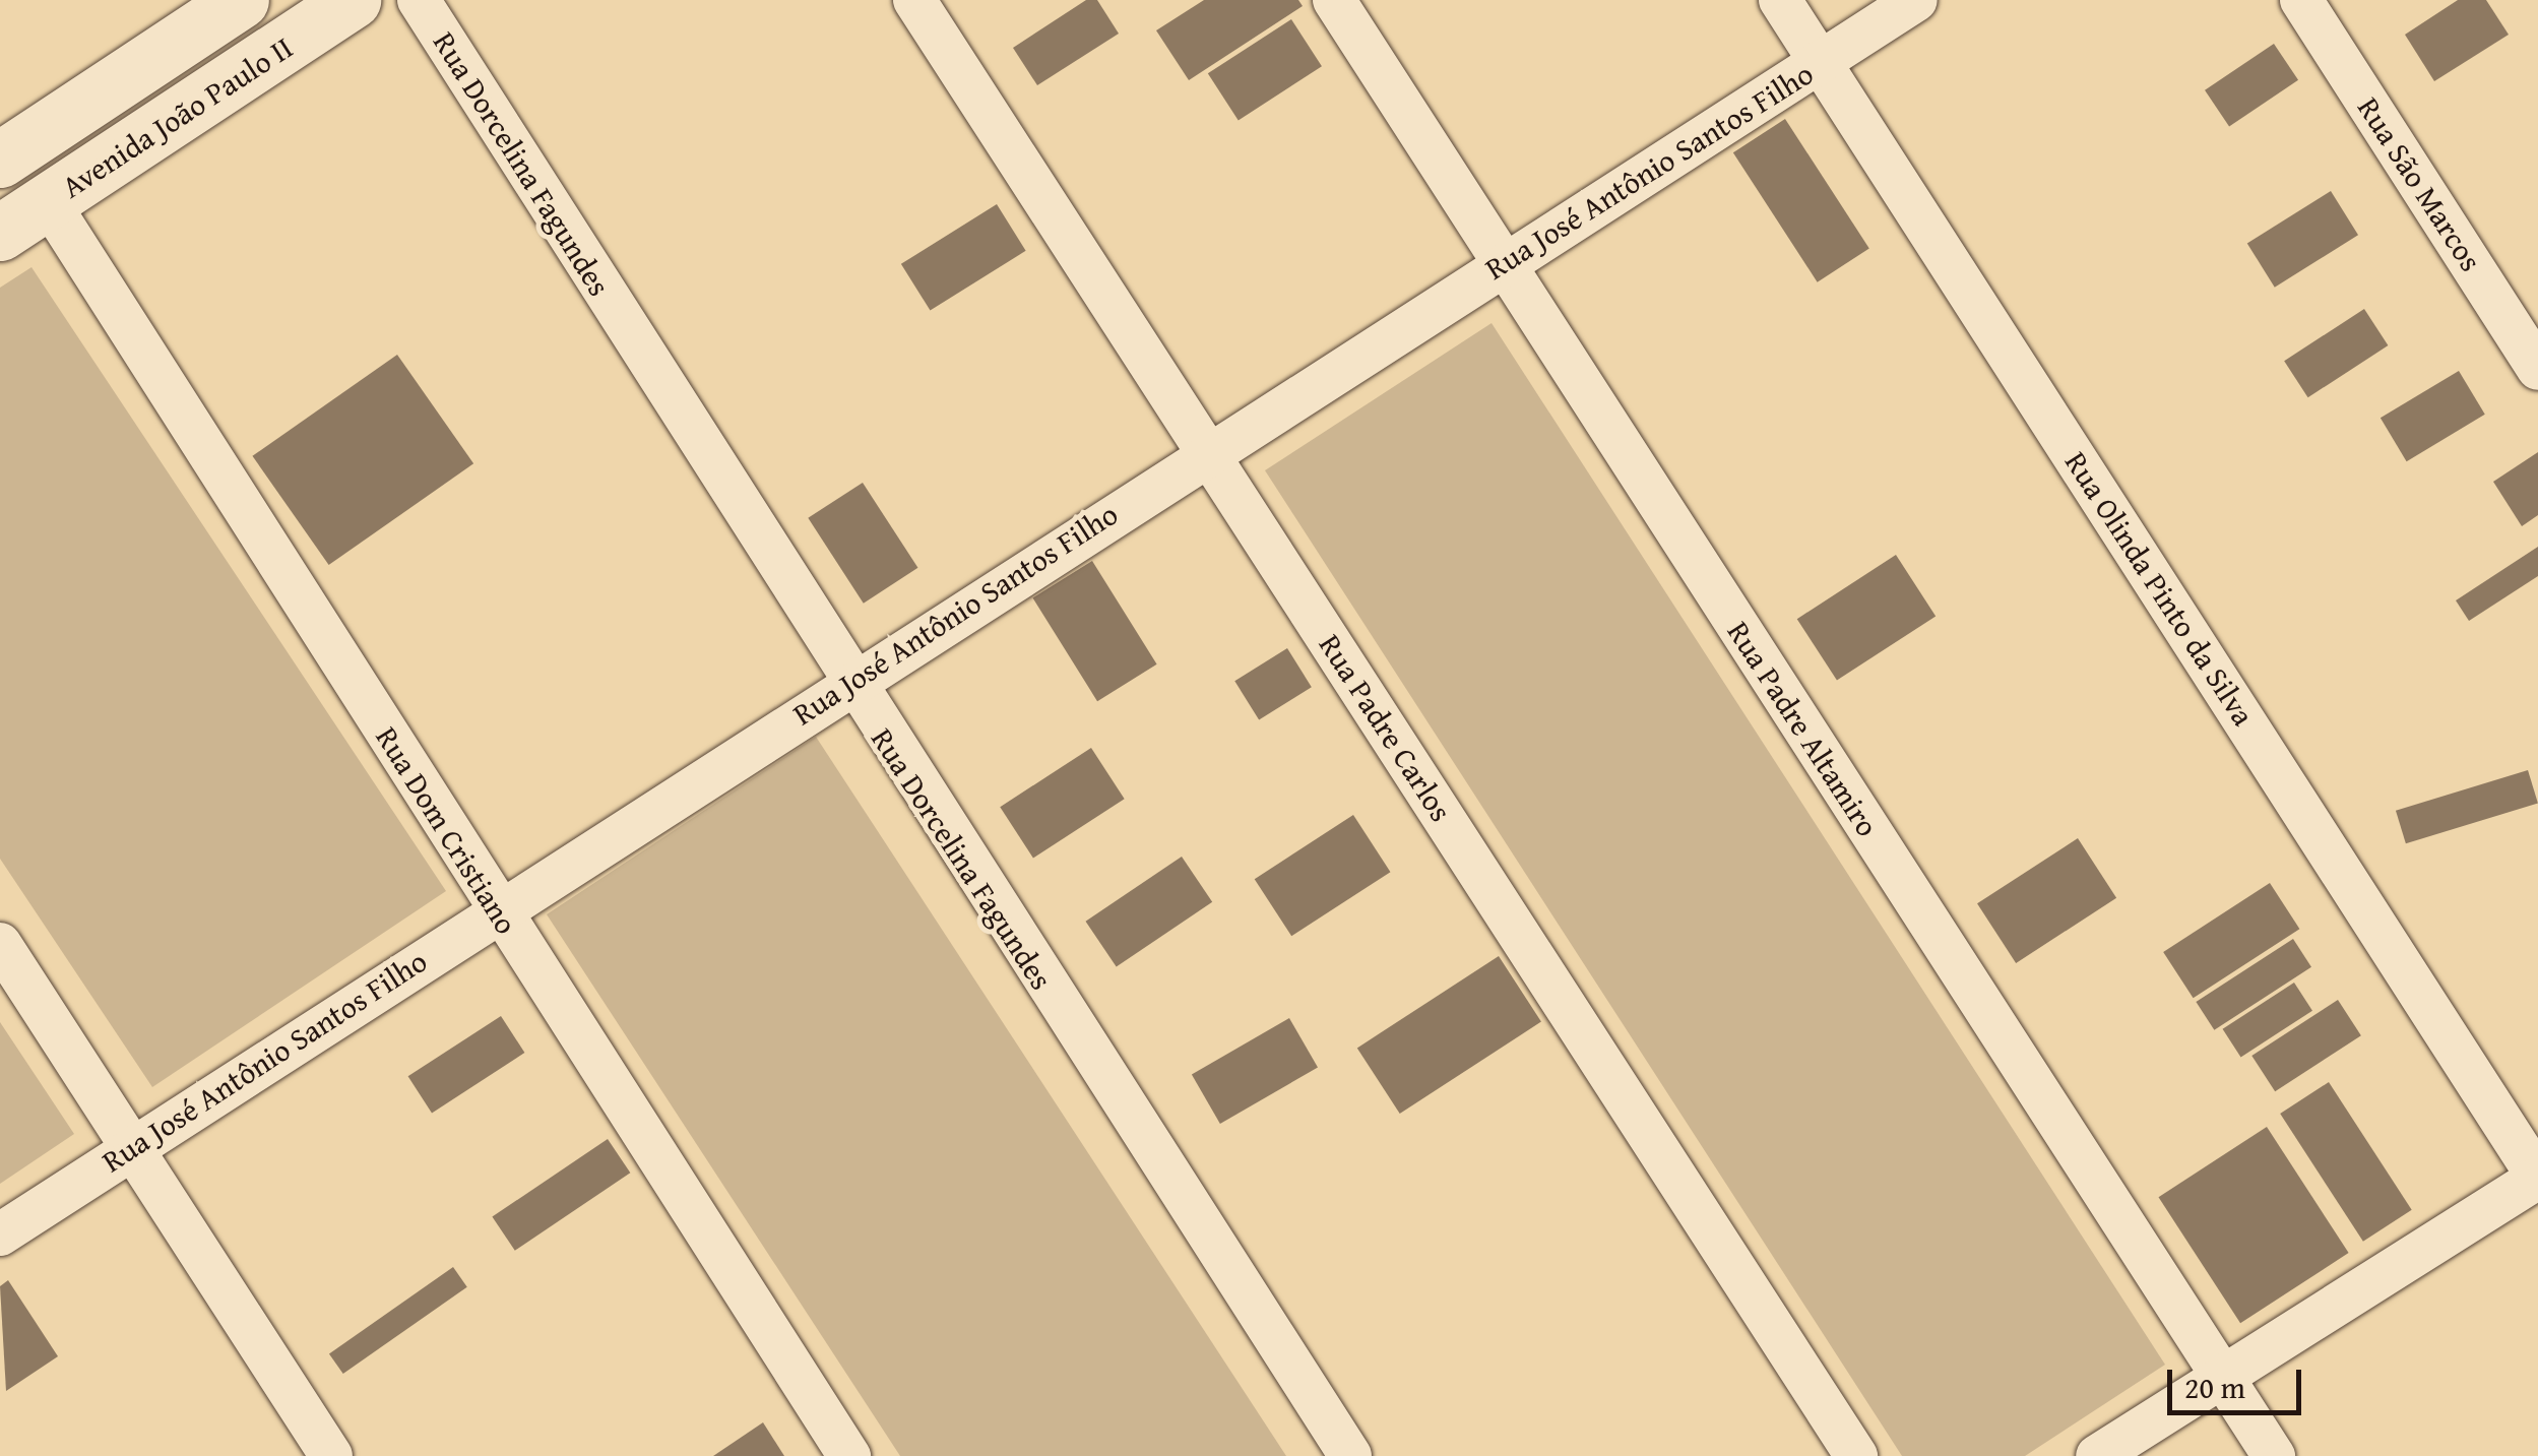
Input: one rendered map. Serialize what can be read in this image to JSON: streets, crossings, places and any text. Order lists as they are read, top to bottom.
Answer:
{
  "streets": {
    "street": [
      "Avenida João Paulo II",
      "Rua Dorcelina Fagundes",
      "Rua José Antônio Santos Filho",
      "Rua São Marcos",
      "Rua Olinda Pinto da Silva",
      "Rua Padre Carlos",
      "Rua Padre Altamiro",
      "Rua Dom Cristiano"
    ]
  },
  "crossings": [
    ["Avenida João Paulo II", "Rua Dom Cristiano"],
    ["Rua Dorcelina Fagundes", "Rua José Antônio Santos Filho"],
    ["Rua José Antônio Santos Filho", "Rua Olinda Pinto da Silva"],
    ["Rua José Antônio Santos Filho", "Rua Padre Carlos"],
    ["Rua José Antônio Santos Filho", "Rua Padre Altamiro"],
    ["Rua José Antônio Santos Filho", "Rua Dom Cristiano"]
  ],
  "scale_bar": "20 m"
}
